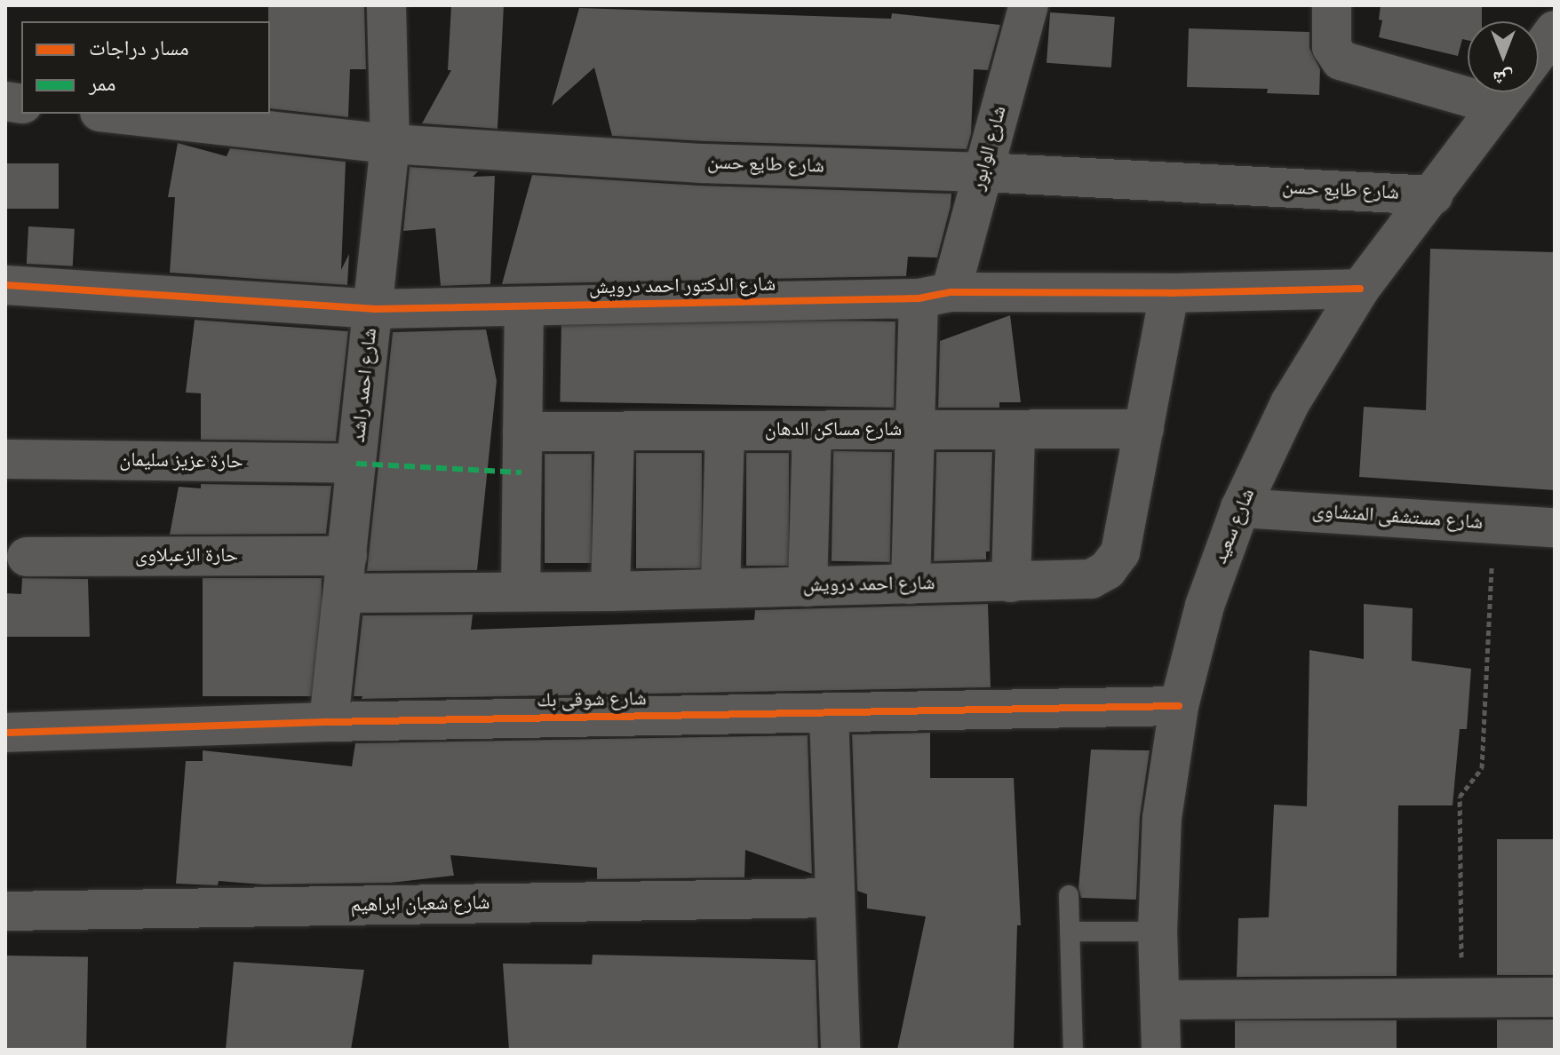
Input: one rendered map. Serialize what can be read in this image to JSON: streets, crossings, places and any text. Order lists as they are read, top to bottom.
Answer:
{
  "streets": {
    "street": [
      "شارع الوابور",
      "شارع طايع حسن",
      "شارع الدكتور احمد درويش",
      "شارع احمد راشد",
      "شارع مساكن الدهان",
      "حارة عزيز سليمان",
      "شارع مستشفى المنشاوى",
      "شارع سعيد",
      "حارة الزعبلاوى",
      "شارع احمد درويش",
      "شارع شوقى بك",
      "شارع شعبان ابراهيم"
    ]
  },
  "crossings": [
    ["شارع الوابور", "شارع طايع حسن"],
    ["شارع الوابور", "شارع الدكتور احمد درويش"],
    ["شارع الوابور", "شارع مساكن الدهان"],
    ["شارع الوابور", "شارع احمد درويش"],
    ["شارع طايع حسن", "شارع احمد راشد"],
    ["شارع طايع حسن", "شارع سعيد"],
    ["شارع الدكتور احمد درويش", "شارع احمد راشد"],
    ["شارع الدكتور احمد درويش", "شارع سعيد"],
    ["شارع الدكتور احمد درويش", "شارع احمد درويش"],
    ["شارع احمد راشد", "حارة عزيز سليمان"],
    ["شارع احمد راشد", "حارة الزعبلاوى"],
    ["شارع احمد راشد", "شارع احمد درويش"],
    ["شارع احمد راشد", "شارع شوقى بك"],
    ["شارع مساكن الدهان", "شارع احمد درويش"],
    ["شارع مستشفى المنشاوى", "شارع سعيد"],
    ["شارع سعيد", "شارع شوقى بك"]
  ],
  "legend": ["مسار دراجات", "ممر"],
  "north": "bottom"
}
